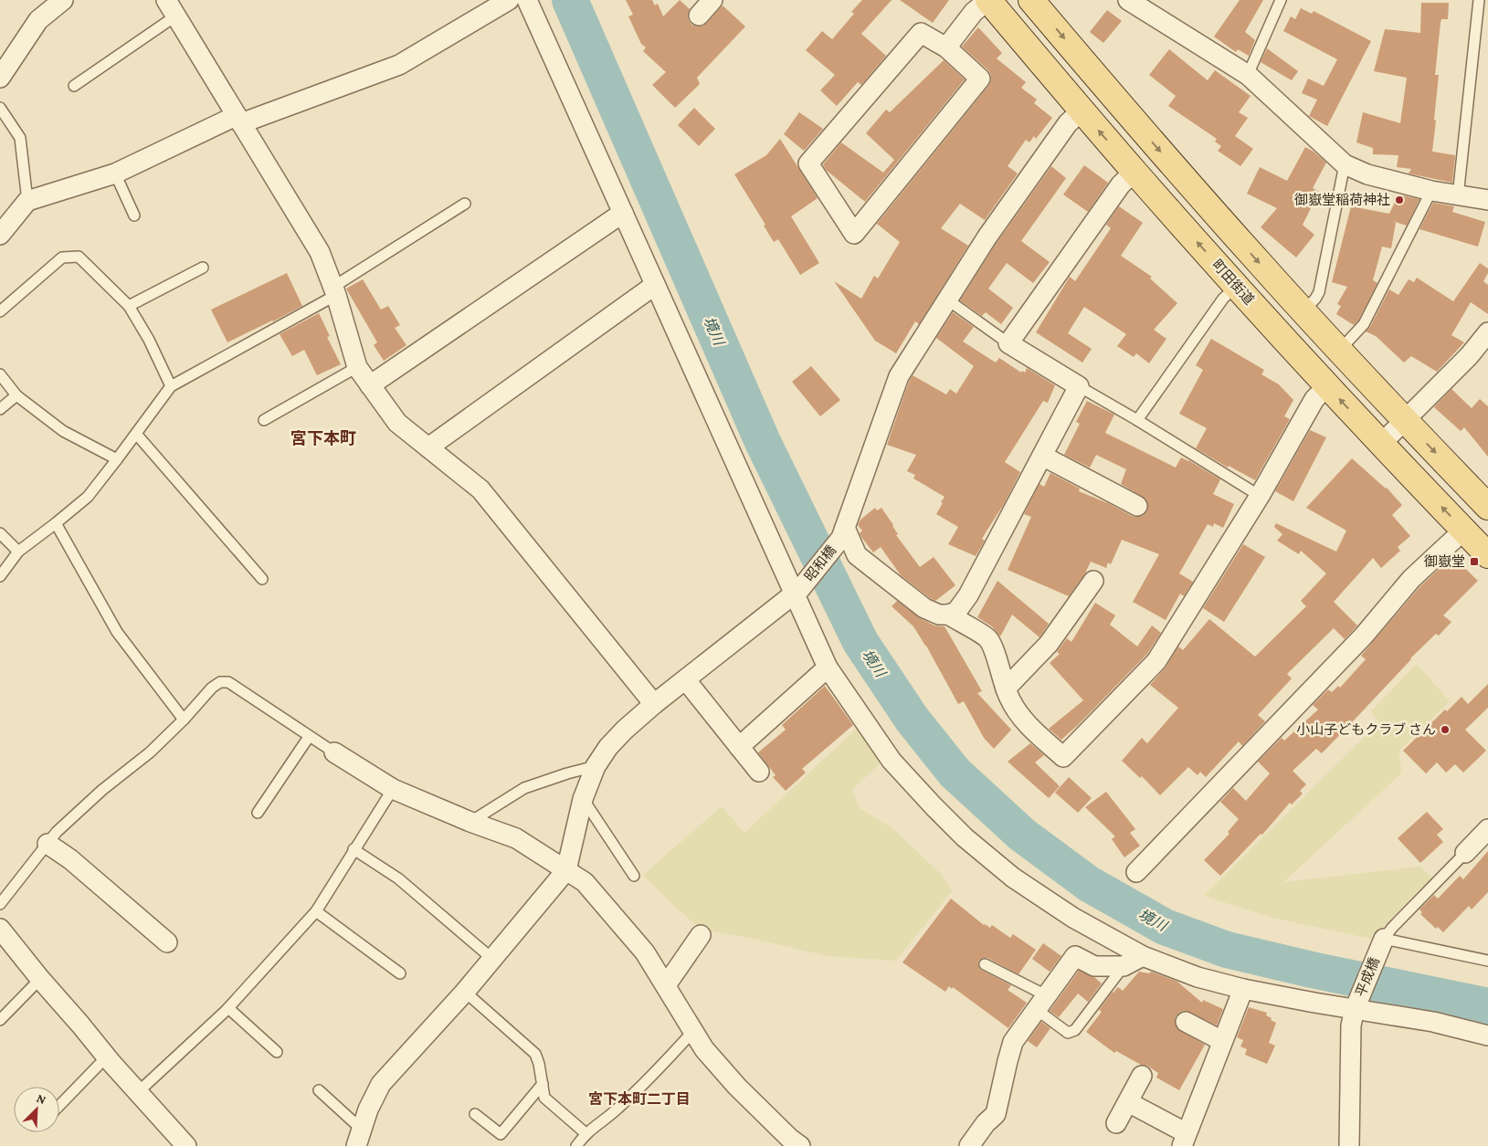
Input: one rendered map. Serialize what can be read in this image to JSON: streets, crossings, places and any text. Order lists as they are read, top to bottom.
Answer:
{
  "streets": {
    "main road": ["町田街道"],
    "street": ["昭和橋", "平成橋"]
  },
  "crossings": [
    ["町田街道", "昭和橋"]
  ],
  "districts": ["宮下本町", "宮下本町二丁目"],
  "water": ["境川"],
  "places": {
    "other": ["御嶽堂稲荷神社", "小山子どもクラブ さん"],
    "transit": ["御嶽堂"]
  },
  "north": "top right"
}
